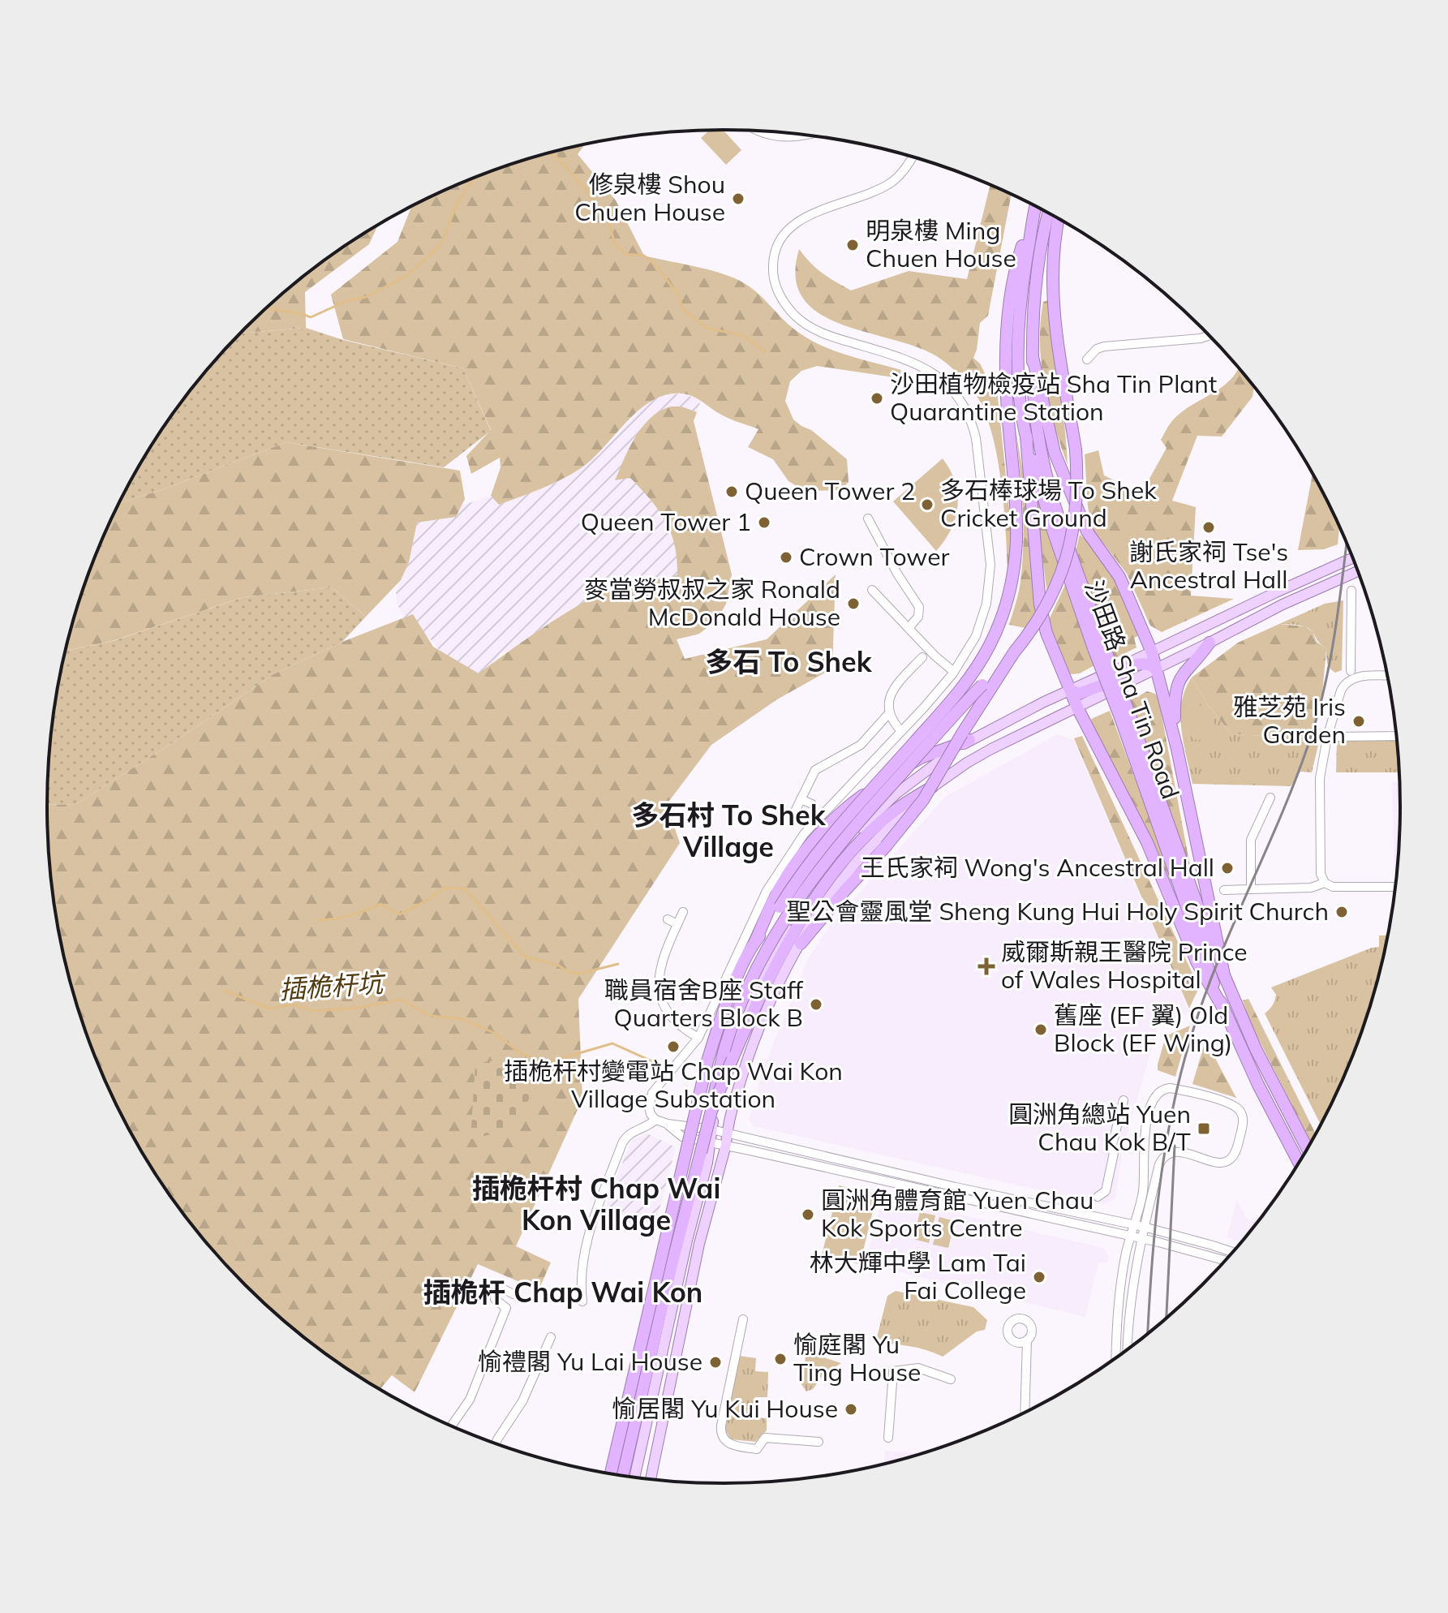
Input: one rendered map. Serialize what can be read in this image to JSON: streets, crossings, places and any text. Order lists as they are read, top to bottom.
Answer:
{
  "streets": {
    "highway": ["沙田路 Sha Tin Road"]
  },
  "districts": [
    "多石 To Shek",
    "多石村 To Shek Village",
    "插桅杆村 Chap Wai Kon Village",
    "插桅杆 Chap Wai Kon"
  ],
  "water": ["插桅杆坑"],
  "places": {
    "other": [
      "修泉樓 Shou Chuen House",
      "明泉樓 Ming Chuen House",
      "沙田植物檢疫站 Sha Tin Plant Quarantine Station",
      "Queen Tower 2",
      "多石棒球場 To Shek Cricket Ground",
      "Queen Tower 1",
      "謝氏家祠 Tse's Ancestral Hall",
      "Crown Tower",
      "麥當勞叔叔之家 Ronald McDonald House",
      "雅芝苑 Iris Garden",
      "王氏家祠 Wong's Ancestral Hall",
      "聖公會靈風堂 Sheng Kung Hui Holy Spirit Church",
      "職員宿舍B座 Staff Quarters Block B",
      "舊座 (EF 翼) Old Block (EF Wing)",
      "插桅杆村變電站 Chap Wai Kon Village Substation",
      "圓洲角體育館 Yuen Chau Kok Sports Centre",
      "林大輝中學 Lam Tai Fai College",
      "愉庭閣 Yu Ting House",
      "愉禮閣 Yu Lai House",
      "愉居閣 Yu Kui House"
    ],
    "health": ["威爾斯親王醫院 Prince of Wales Hospital"],
    "transit": ["圓洲角總站 Yuen Chau Kok B/T"]
  }
}
